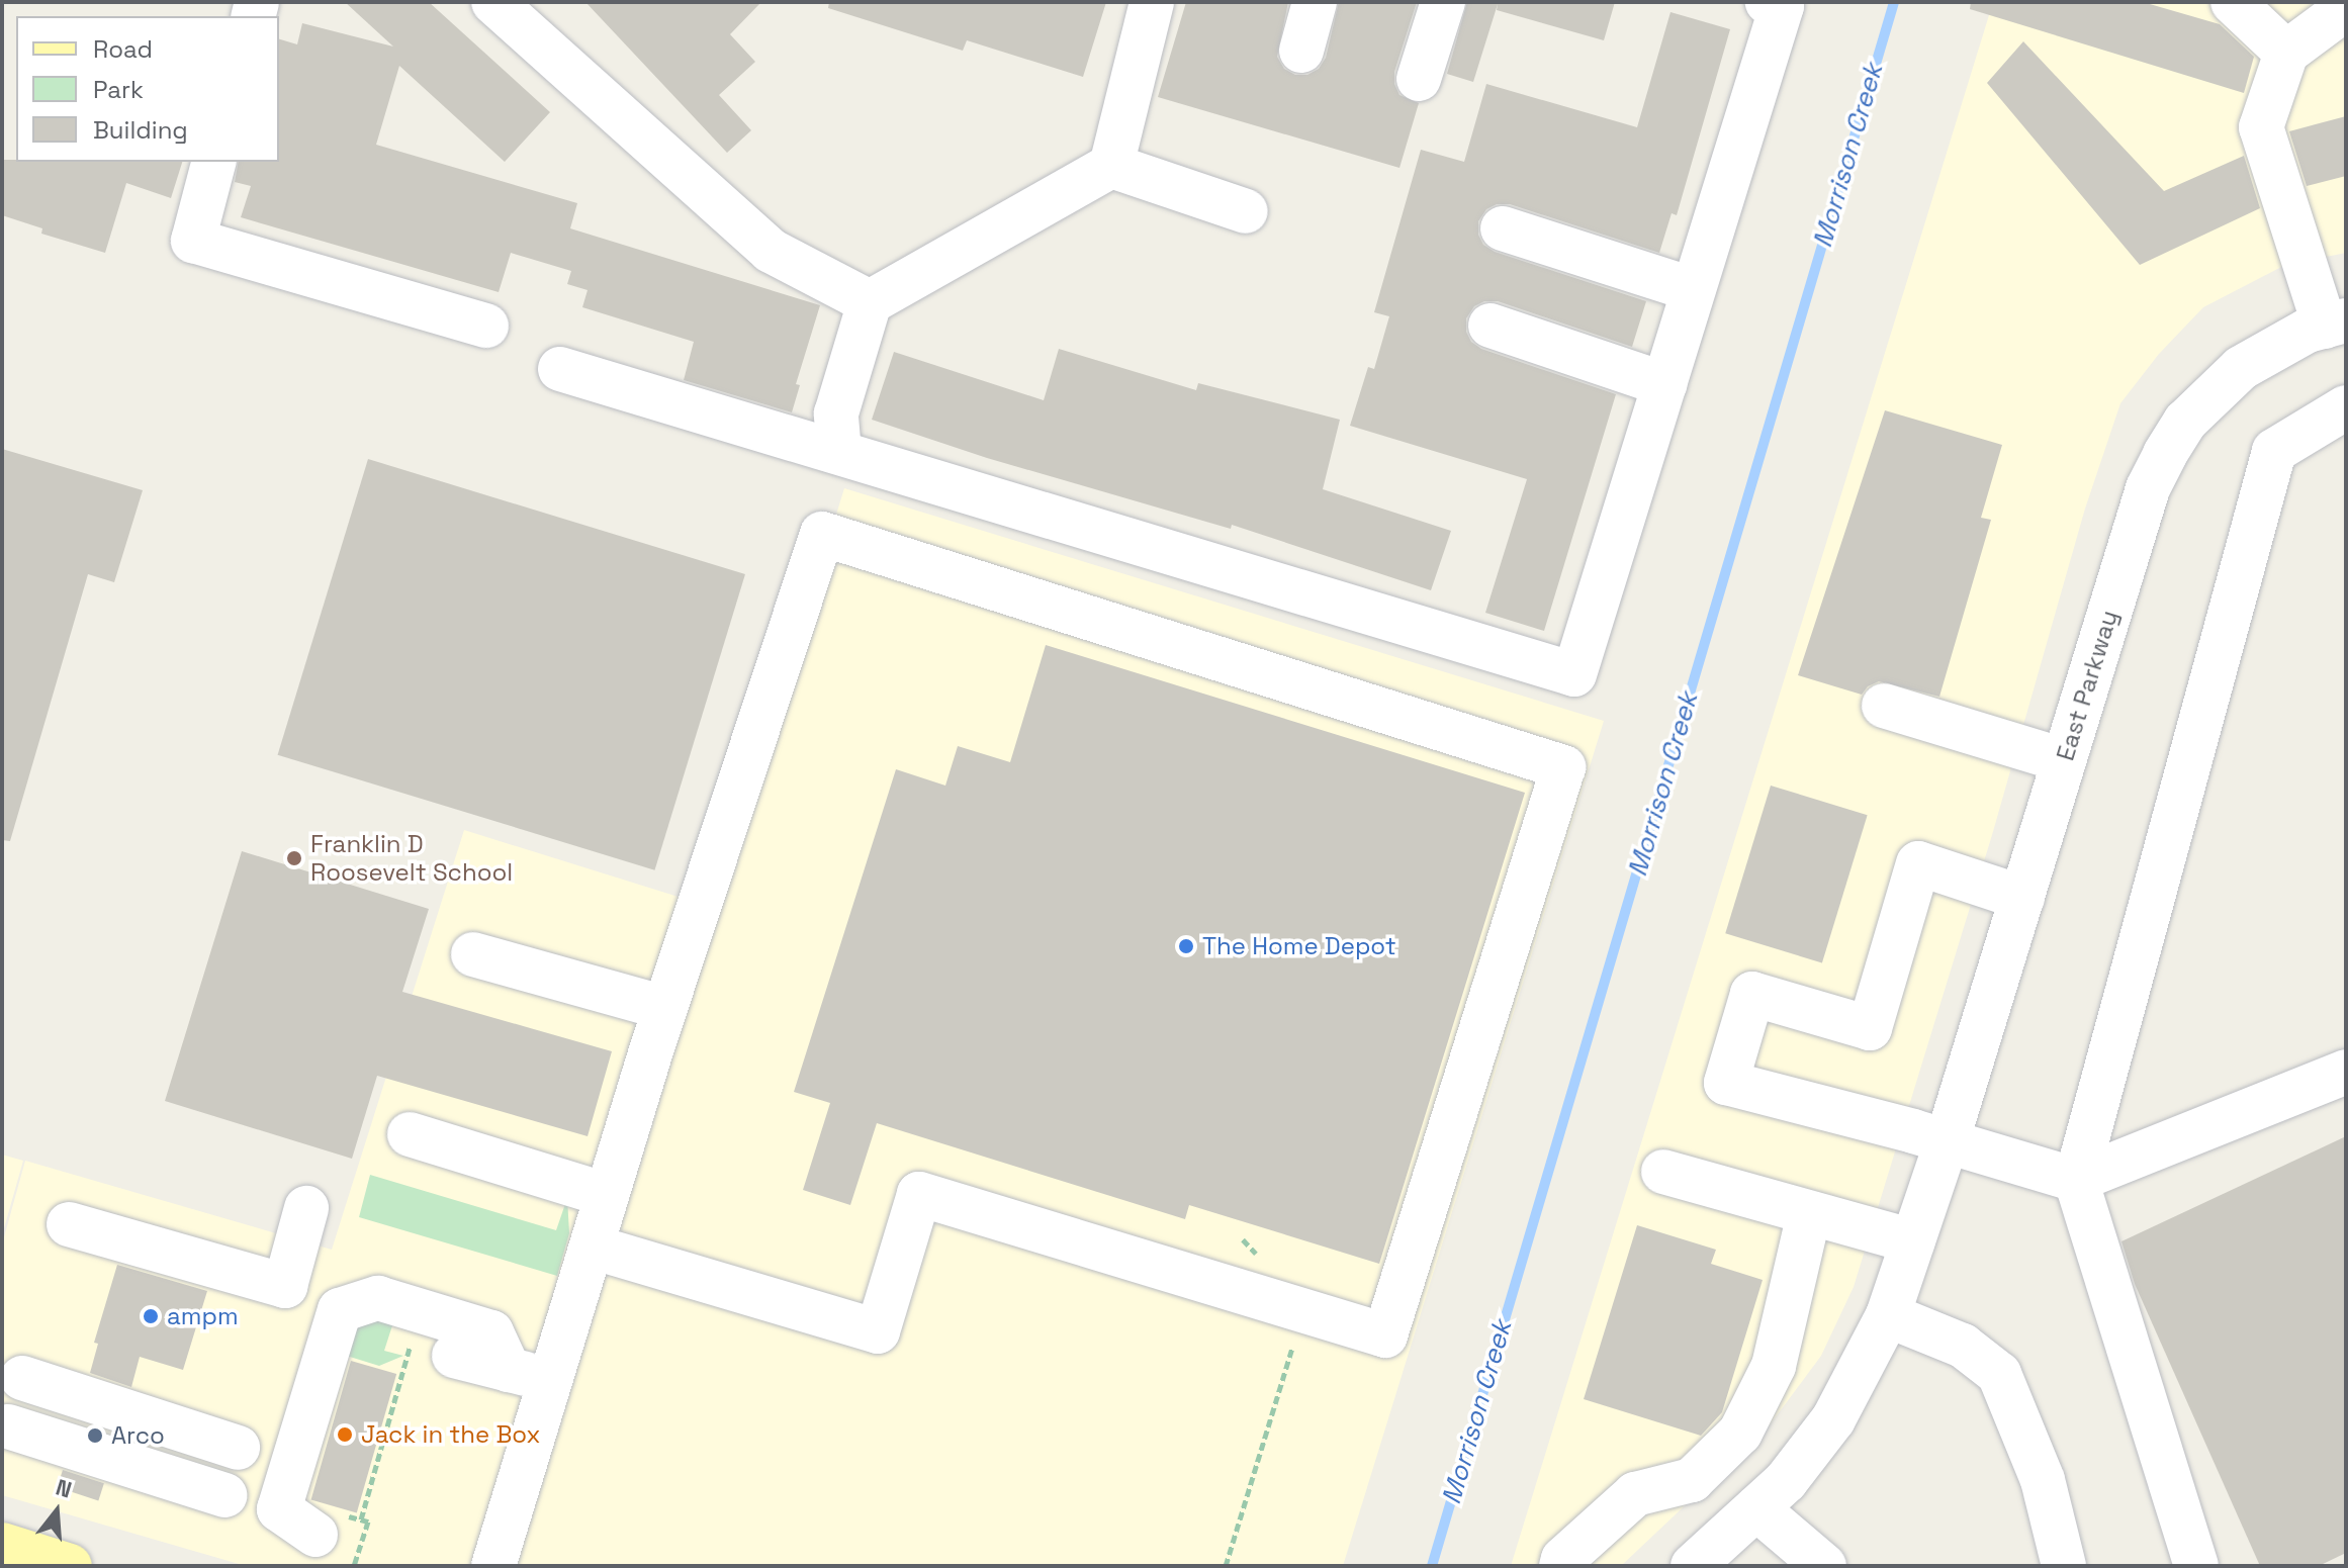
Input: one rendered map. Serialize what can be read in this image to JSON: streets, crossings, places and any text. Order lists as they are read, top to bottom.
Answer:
{
  "streets": {
    "street": ["East Parkway"]
  },
  "water": ["Morrison Creek"],
  "places": [
    "Franklin D Roosevelt School",
    "The Home Depot",
    "ampm",
    "Jack in the Box",
    "Arco"
  ],
  "legend": ["Road", "Park", "Building"],
  "north": "top"
}
